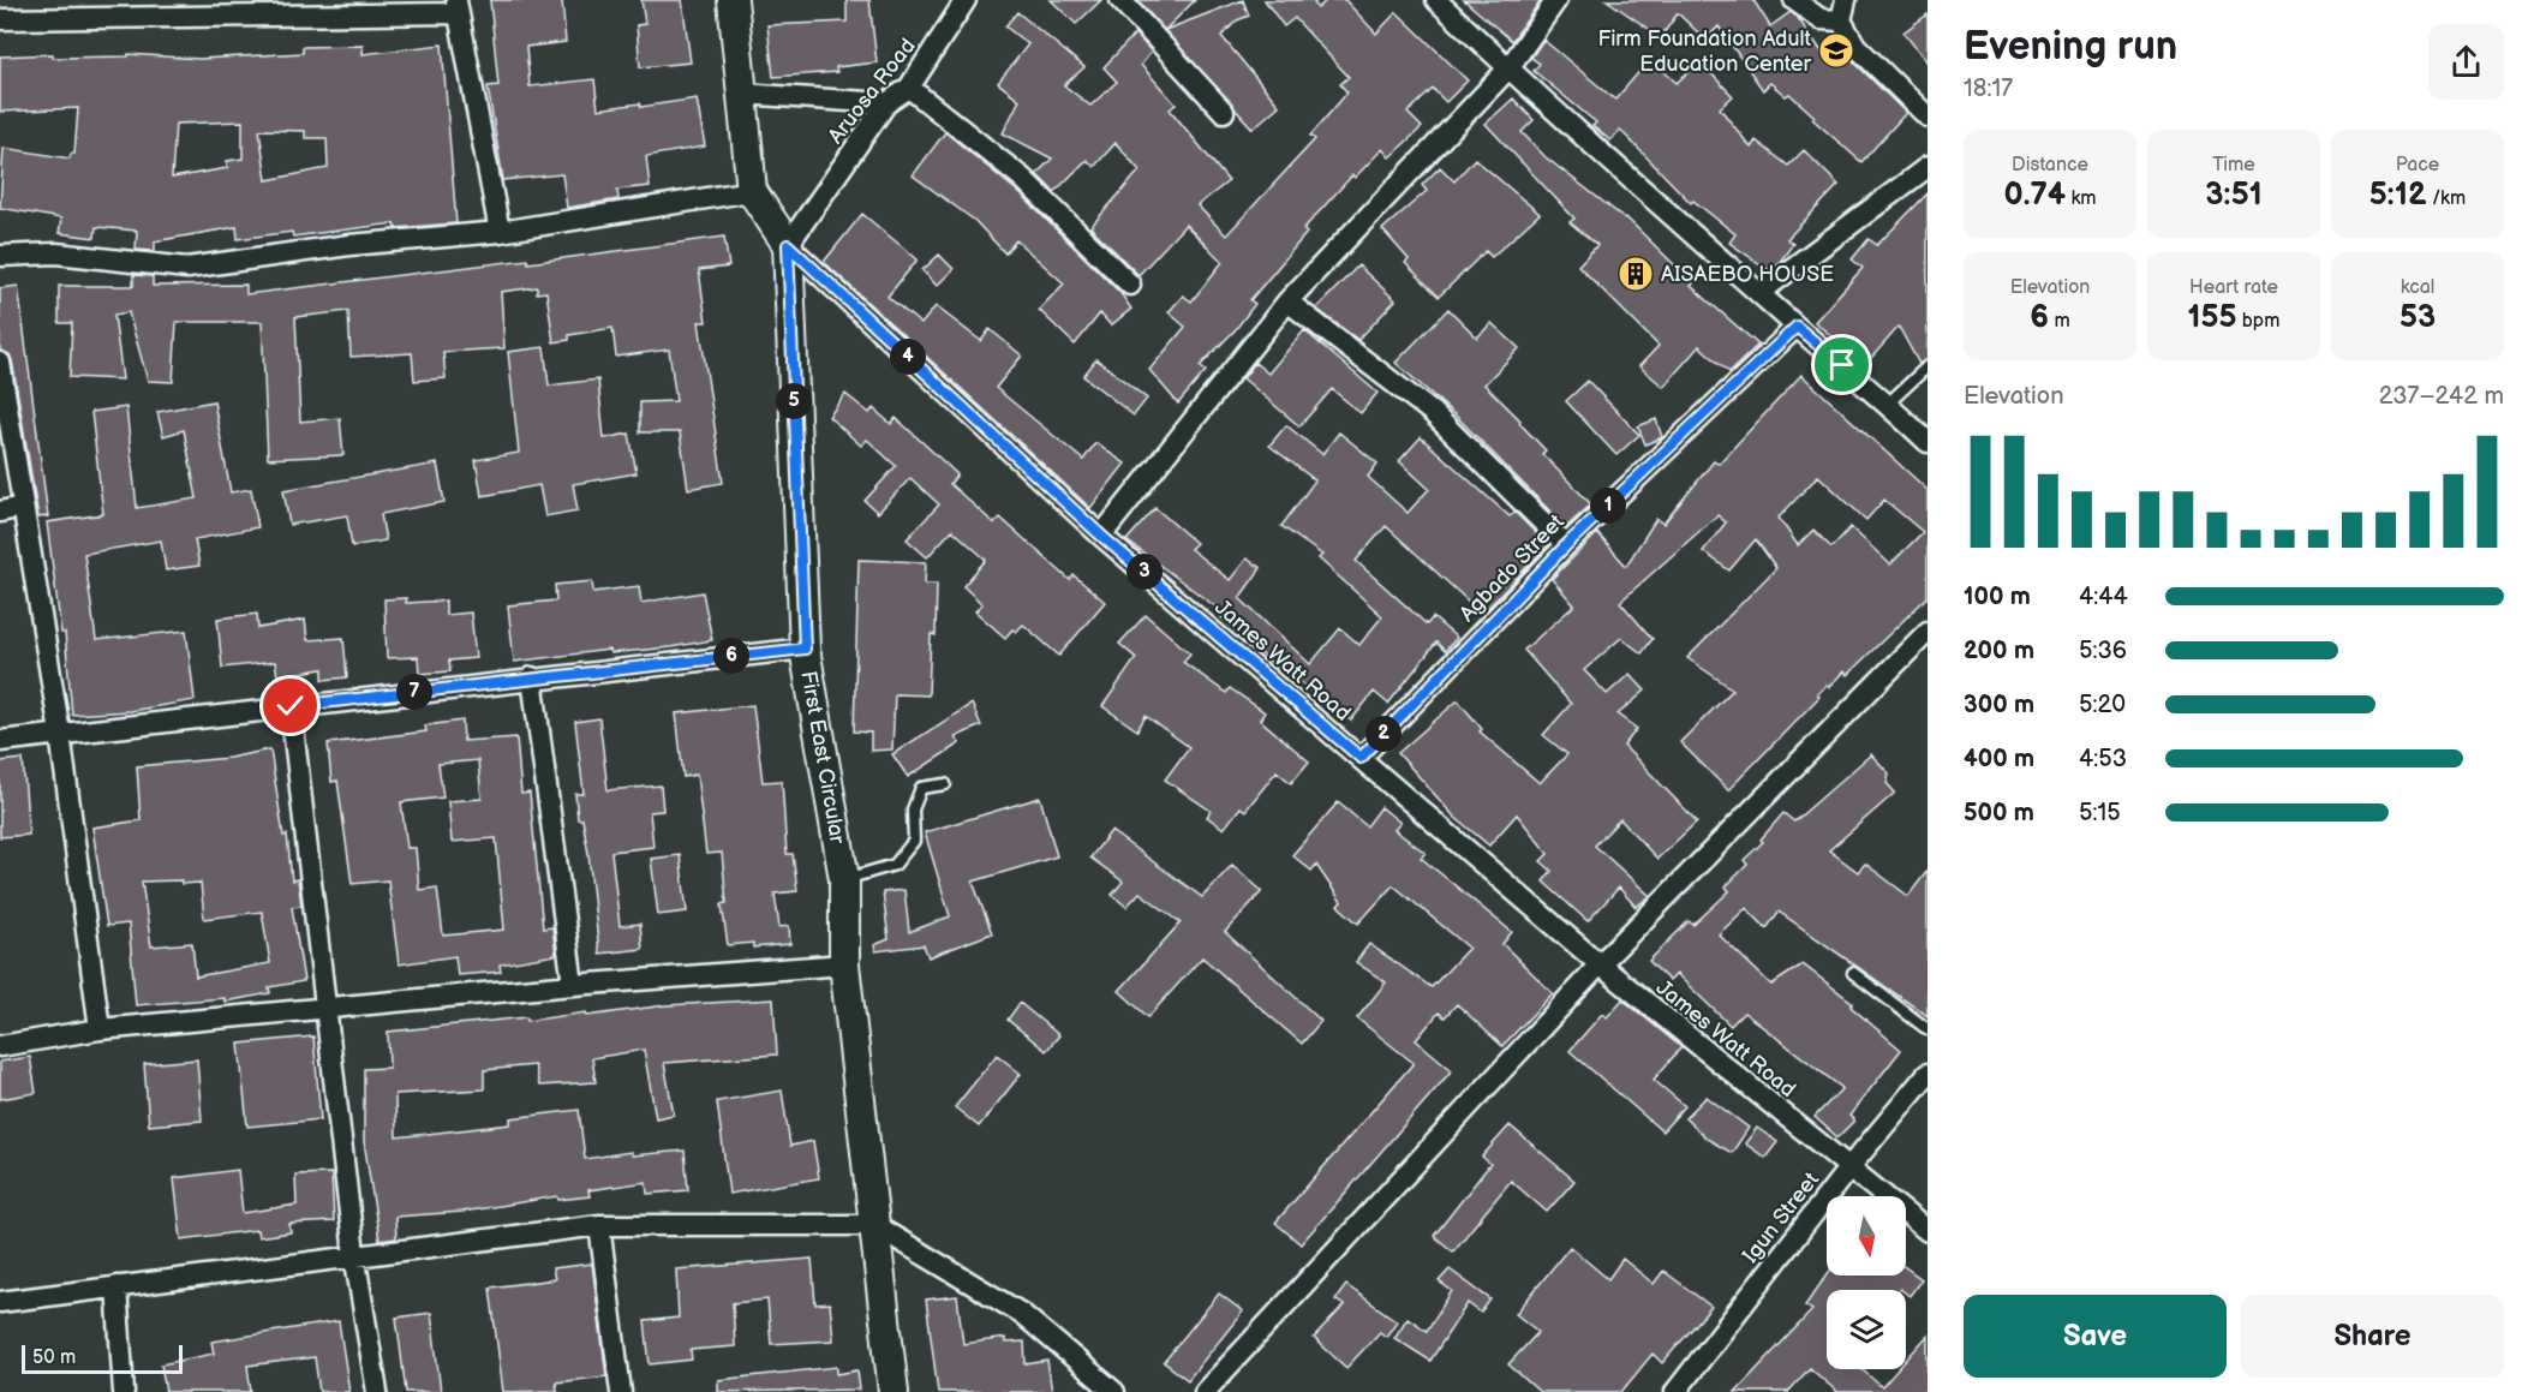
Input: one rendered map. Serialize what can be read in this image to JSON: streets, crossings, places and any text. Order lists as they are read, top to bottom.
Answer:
{
  "streets": {
    "street": [
      "Aruosa Road",
      "Agbado Street",
      "James Watt Road",
      "First East Circular",
      "Igun Street"
    ]
  },
  "crossings": [
    ["Aruosa Road", "James Watt Road"],
    ["Aruosa Road", "First East Circular"],
    ["Agbado Street", "James Watt Road"],
    ["James Watt Road", "First East Circular"],
    ["James Watt Road", "Igun Street"]
  ],
  "places": {
    "school or university": ["Firm Foundation Adult Education Center"],
    "building": ["AISAEBO HOUSE"]
  },
  "scale_bar": "50 m",
  "north": "bottom",
  "page": {
    "heading": ["Evening run", "18:17"],
    "stats": [
      ["Distance", "0.74 km"],
      ["Time", "3:51"],
      ["Pace", "5:12 /km"],
      ["Elevation", "6 m"],
      ["Heart rate", "155 bpm"],
      ["kcal", "53"]
    ],
    "pins": [
      "4",
      "5",
      "1",
      "3",
      "6",
      "7",
      "2"
    ],
    "chart": ["Elevation", "237–242 m"],
    "list": [
      {
        "name": "100 m",
        "note": "4:44"
      },
      {
        "name": "200 m",
        "note": "5:36"
      },
      {
        "name": "300 m",
        "note": "5:20"
      },
      {
        "name": "400 m",
        "note": "4:53"
      },
      {
        "name": "500 m",
        "note": "5:15"
      }
    ],
    "buttons": ["Save", "Share"],
    "scale": "50 m"
  }
}
